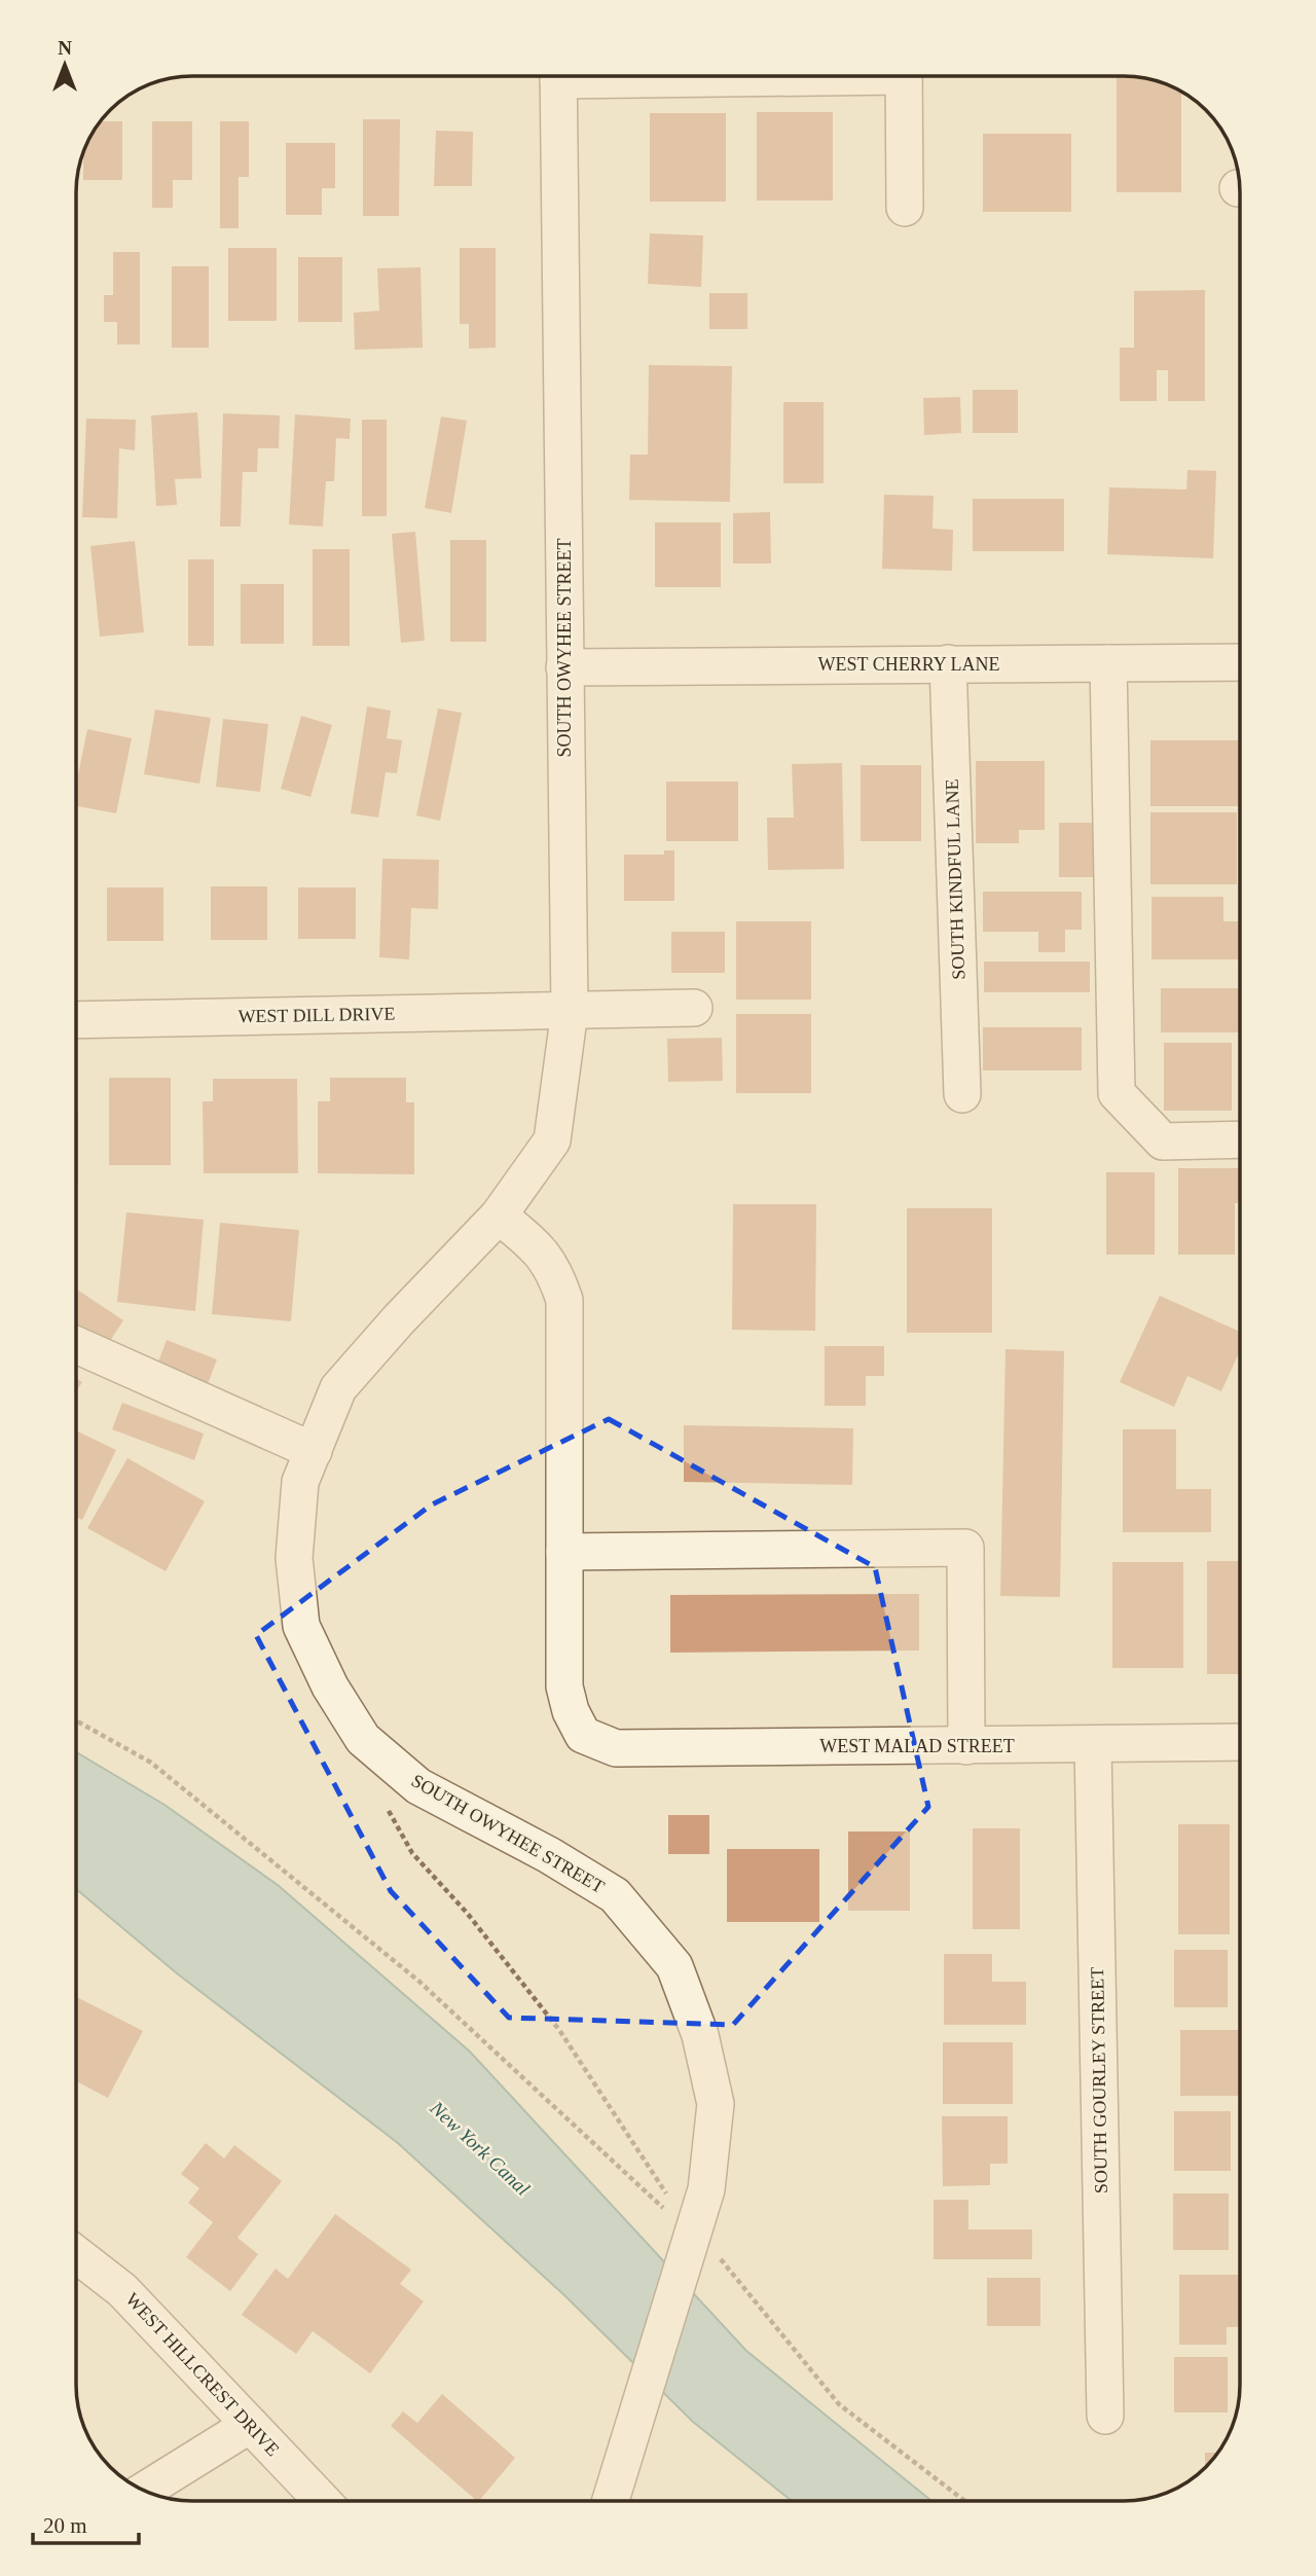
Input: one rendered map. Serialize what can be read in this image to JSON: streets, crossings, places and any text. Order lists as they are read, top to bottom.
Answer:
{
  "streets": {
    "street": [
      "SOUTH OWYHEE STREET",
      "WEST CHERRY LANE",
      "SOUTH KINDFUL LANE",
      "WEST DILL DRIVE",
      "WEST MALAD STREET",
      "SOUTH GOURLEY STREET",
      "WEST HILLCREST DRIVE"
    ]
  },
  "crossings": [
    ["SOUTH OWYHEE STREET", "WEST CHERRY LANE"],
    ["SOUTH OWYHEE STREET", "WEST DILL DRIVE"],
    ["WEST CHERRY LANE", "SOUTH KINDFUL LANE"],
    ["WEST MALAD STREET", "SOUTH GOURLEY STREET"]
  ],
  "water": ["New York Canal"],
  "scale_bar": "20 m",
  "north": "top"
}
